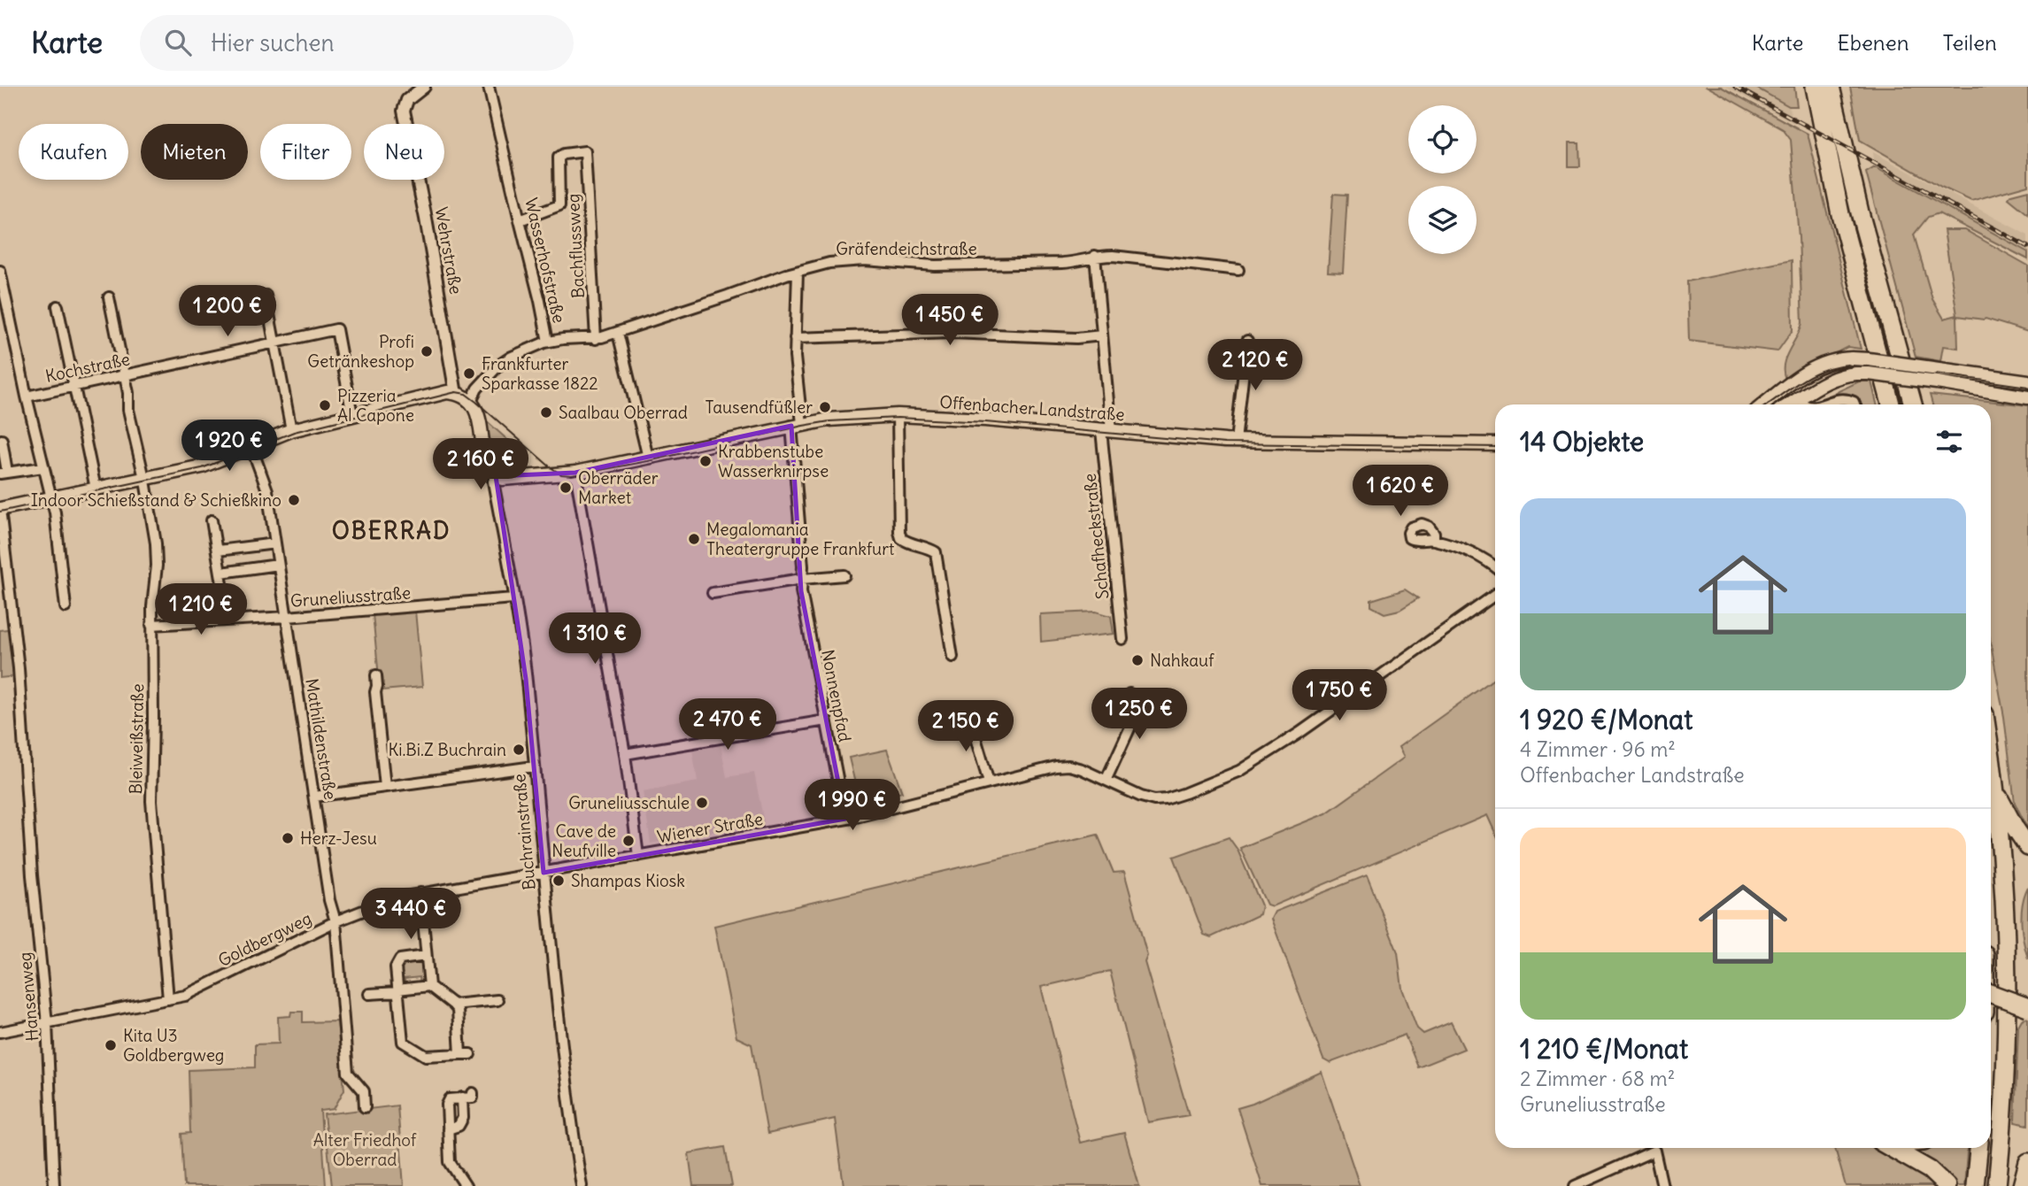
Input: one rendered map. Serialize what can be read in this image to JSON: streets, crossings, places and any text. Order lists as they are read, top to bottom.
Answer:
{
  "streets": {
    "main road": ["Offenbacher Landstraße"],
    "street": [
      "Bachflussweg",
      "Gräfendeichstraße",
      "Wehrstraße",
      "Wasserhofstraße",
      "Kochstraße",
      "Schafheckstraße",
      "Gruneliusstraße",
      "Nonnenpfad",
      "Bleiweißstraße",
      "Mathildenstraße",
      "Wiener Straße",
      "Buchrainstraße",
      "Goldbergweg",
      "Hansenweg"
    ]
  },
  "crossings": [
    ["Bachflussweg", "Gräfendeichstraße"],
    ["Bachflussweg", "Wasserhofstraße"],
    ["Gräfendeichstraße", "Wasserhofstraße"],
    ["Gräfendeichstraße", "Schafheckstraße"],
    ["Gräfendeichstraße", "Nonnenpfad"],
    ["Kochstraße", "Bleiweißstraße"],
    ["Offenbacher Landstraße", "Schafheckstraße"],
    ["Offenbacher Landstraße", "Nonnenpfad"],
    ["Offenbacher Landstraße", "Buchrainstraße"],
    ["Gruneliusstraße", "Bleiweißstraße"],
    ["Gruneliusstraße", "Mathildenstraße"],
    ["Gruneliusstraße", "Buchrainstraße"],
    ["Nonnenpfad", "Wiener Straße"],
    ["Bleiweißstraße", "Goldbergweg"],
    ["Mathildenstraße", "Goldbergweg"],
    ["Wiener Straße", "Buchrainstraße"],
    ["Wiener Straße", "Goldbergweg"],
    ["Buchrainstraße", "Goldbergweg"],
    ["Goldbergweg", "Hansenweg"]
  ],
  "districts": ["OBERRAD"],
  "parks": ["Alter Friedhof Oberrad"],
  "places": [
    "Profi Getränkeshop",
    "Frankfurter Sparkasse 1822",
    "Pizzeria Al Capone",
    "Tausendfüßler",
    "Saalbau Oberrad",
    "Krabbenstube Wasserknirpse",
    "Oberräder Market",
    "Indoor Schießstand & Schießkino",
    "Megalomania Theatergruppe Frankfurt",
    "Nahkauf",
    "Ki.Bi.Z Buchrain",
    "Gruneliusschule",
    "Herz-Jesu",
    "Cave de Neufville",
    "Shampas Kiosk",
    "Kita U3 Goldbergweg"
  ],
  "page": {
    "header": "Karte",
    "search": "Hier suchen",
    "nav": ["Karte", "Ebenen", "Teilen"],
    "chip": [
      "Kaufen",
      "Mieten",
      "Filter",
      "Neu"
    ],
    "price": [
      "1 200 €",
      "1 450 €",
      "2 120 €",
      "1 920 €",
      "2 160 €",
      "1 620 €",
      "1 210 €",
      "1 310 €",
      "1 750 €",
      "1 250 €",
      "2 470 €",
      "2 150 €",
      "1 990 €",
      "3 440 €"
    ],
    "heading": "14 Objekte",
    "list": [
      {
        "name": "1 920 €/Monat",
        "note": "4 Zimmer · 96 m² · Offenbacher Landstraße"
      },
      {
        "name": "1 210 €/Monat",
        "note": "2 Zimmer · 68 m² · Gruneliusstraße"
      }
    ]
  }
}
